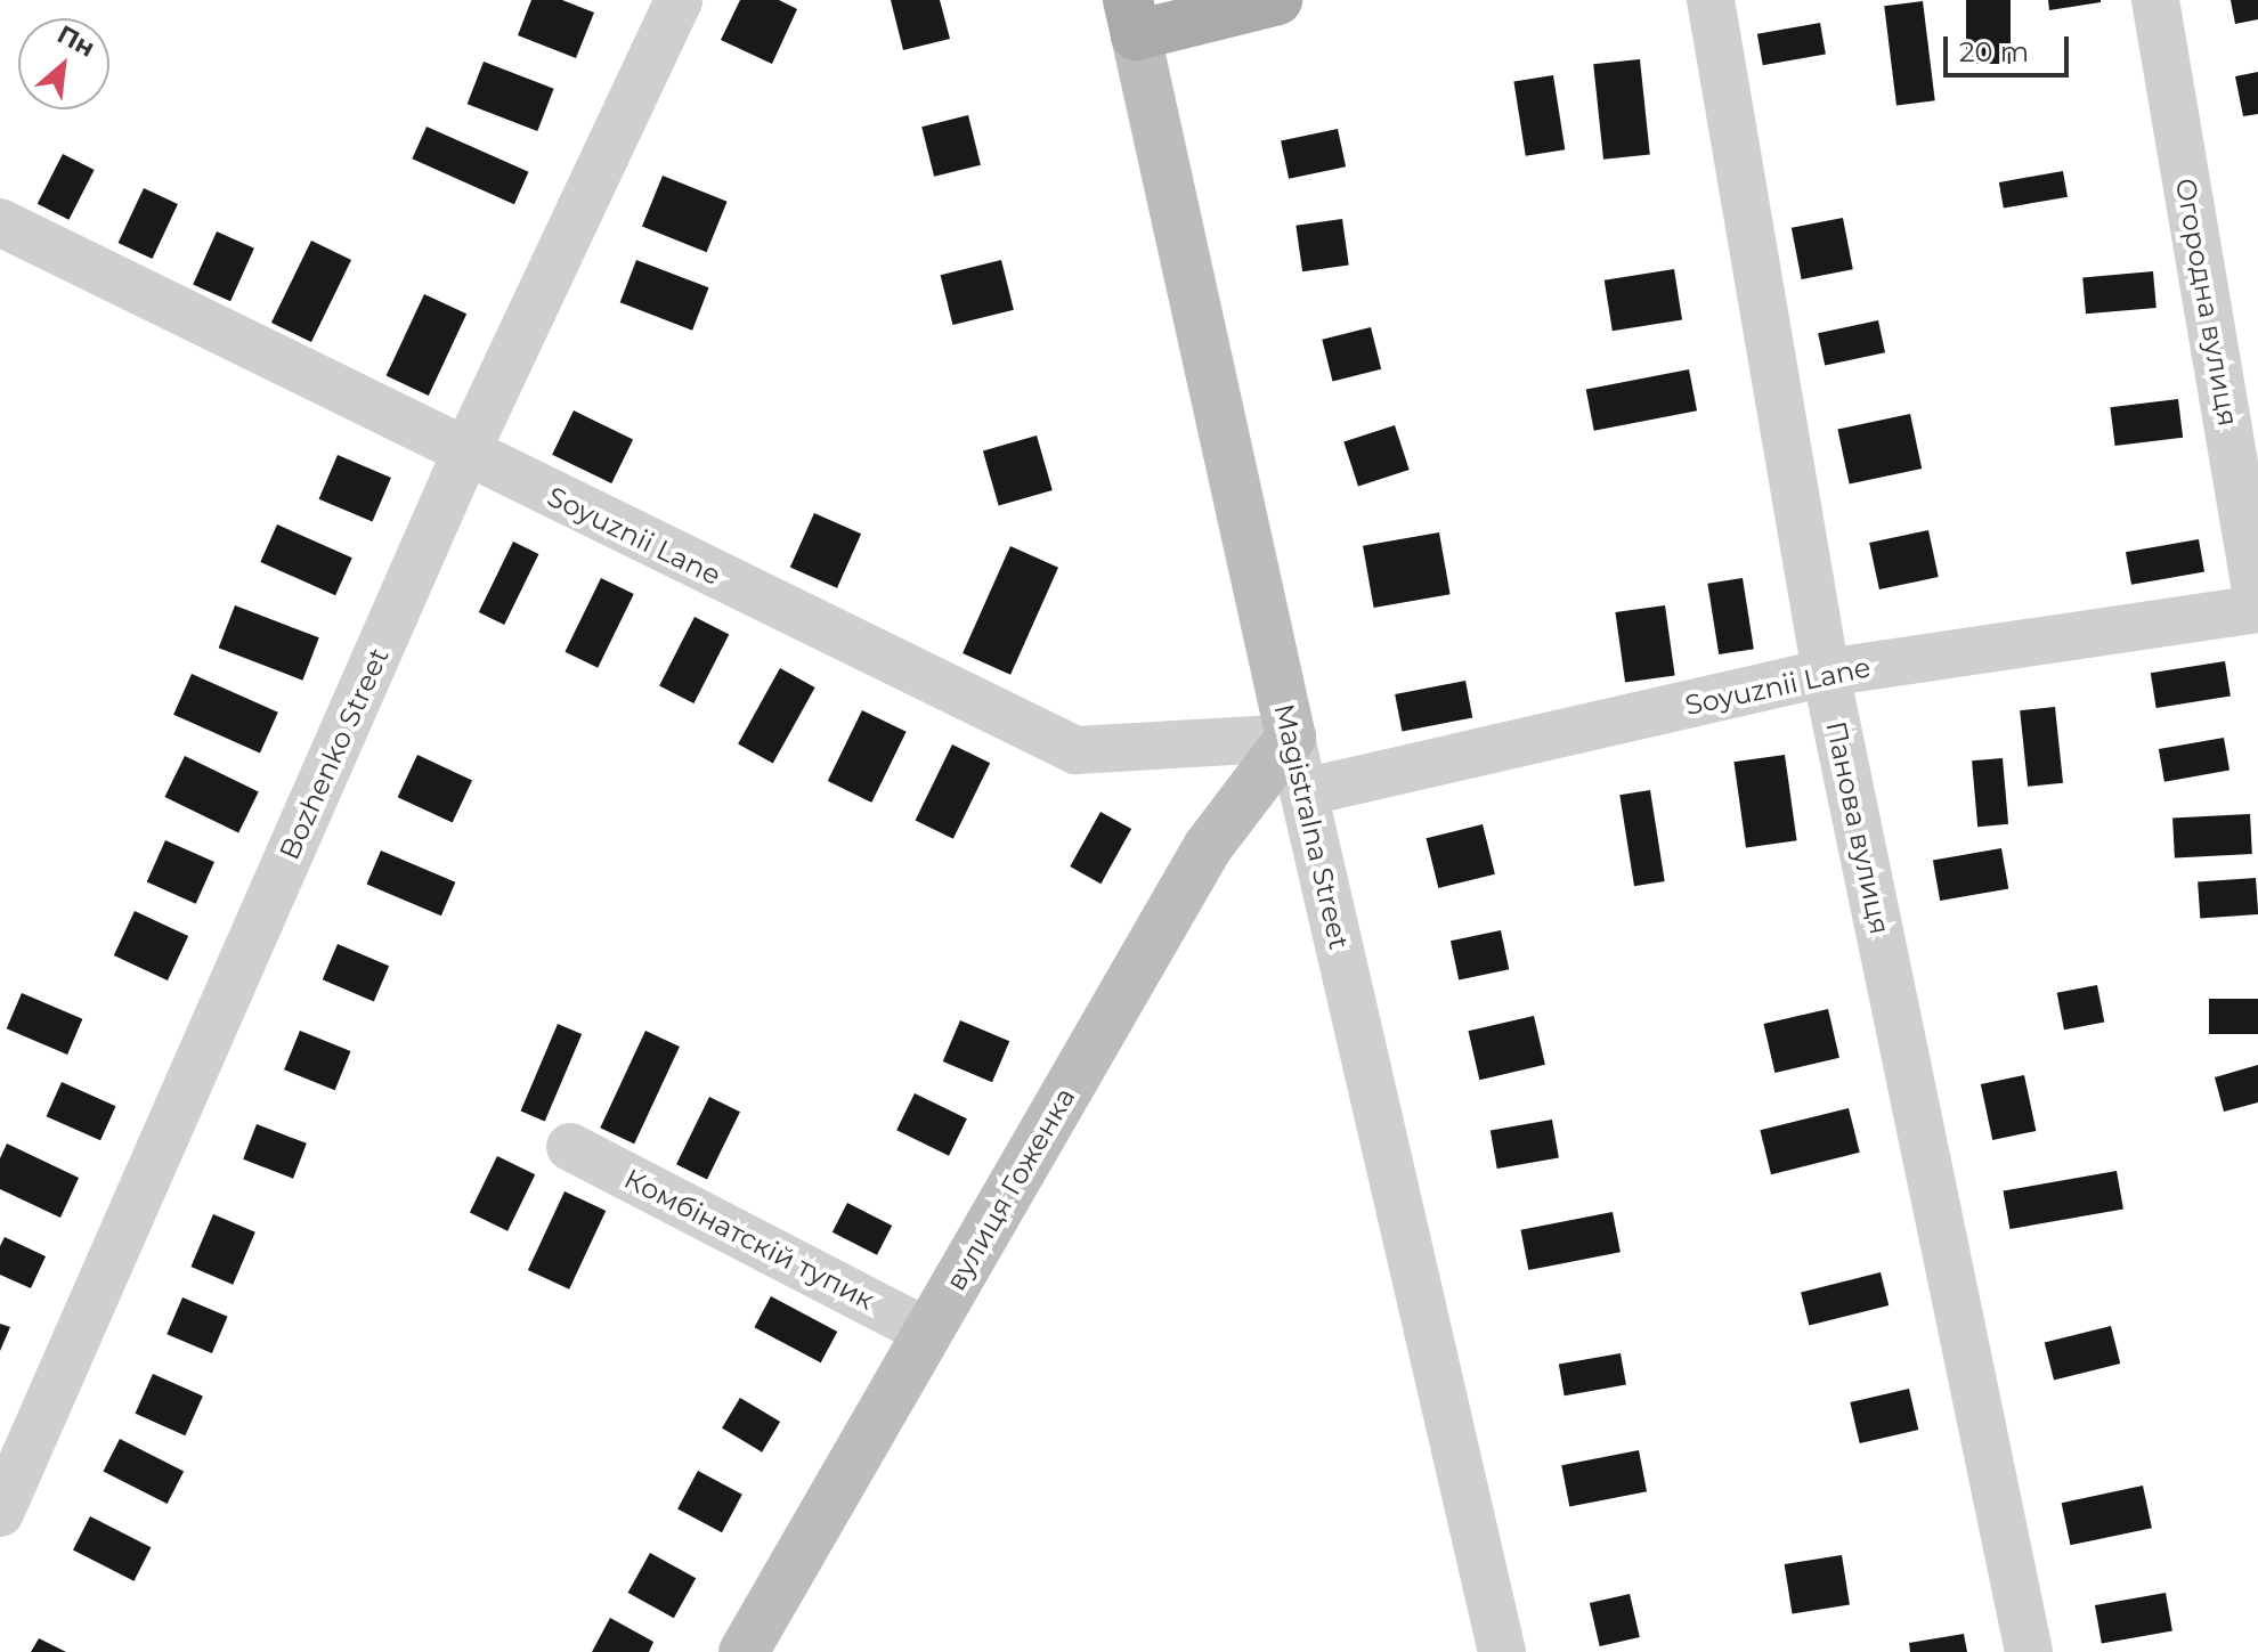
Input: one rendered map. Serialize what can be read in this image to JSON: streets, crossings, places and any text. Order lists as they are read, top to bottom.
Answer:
{
  "streets": {
    "street": [
      "Огородна вулиця",
      "Soyuznii Lane",
      "Bozhenko Street",
      "Magistralna Street",
      "Панова вулиця",
      "вулиця Гоженка",
      "Комбінатскій тупик"
    ]
  },
  "crossings": [
    ["Огородна вулиця", "Soyuznii Lane"],
    ["Soyuznii Lane", "Bozhenko Street"],
    ["Soyuznii Lane", "Magistralna Street"],
    ["Soyuznii Lane", "Панова вулиця"],
    ["Soyuznii Lane", "вулиця Гоженка"],
    ["Magistralna Street", "вулиця Гоженка"],
    ["вулиця Гоженка", "Комбінатскій тупик"]
  ],
  "scale_bar": "20 m",
  "north": "top right"
}
